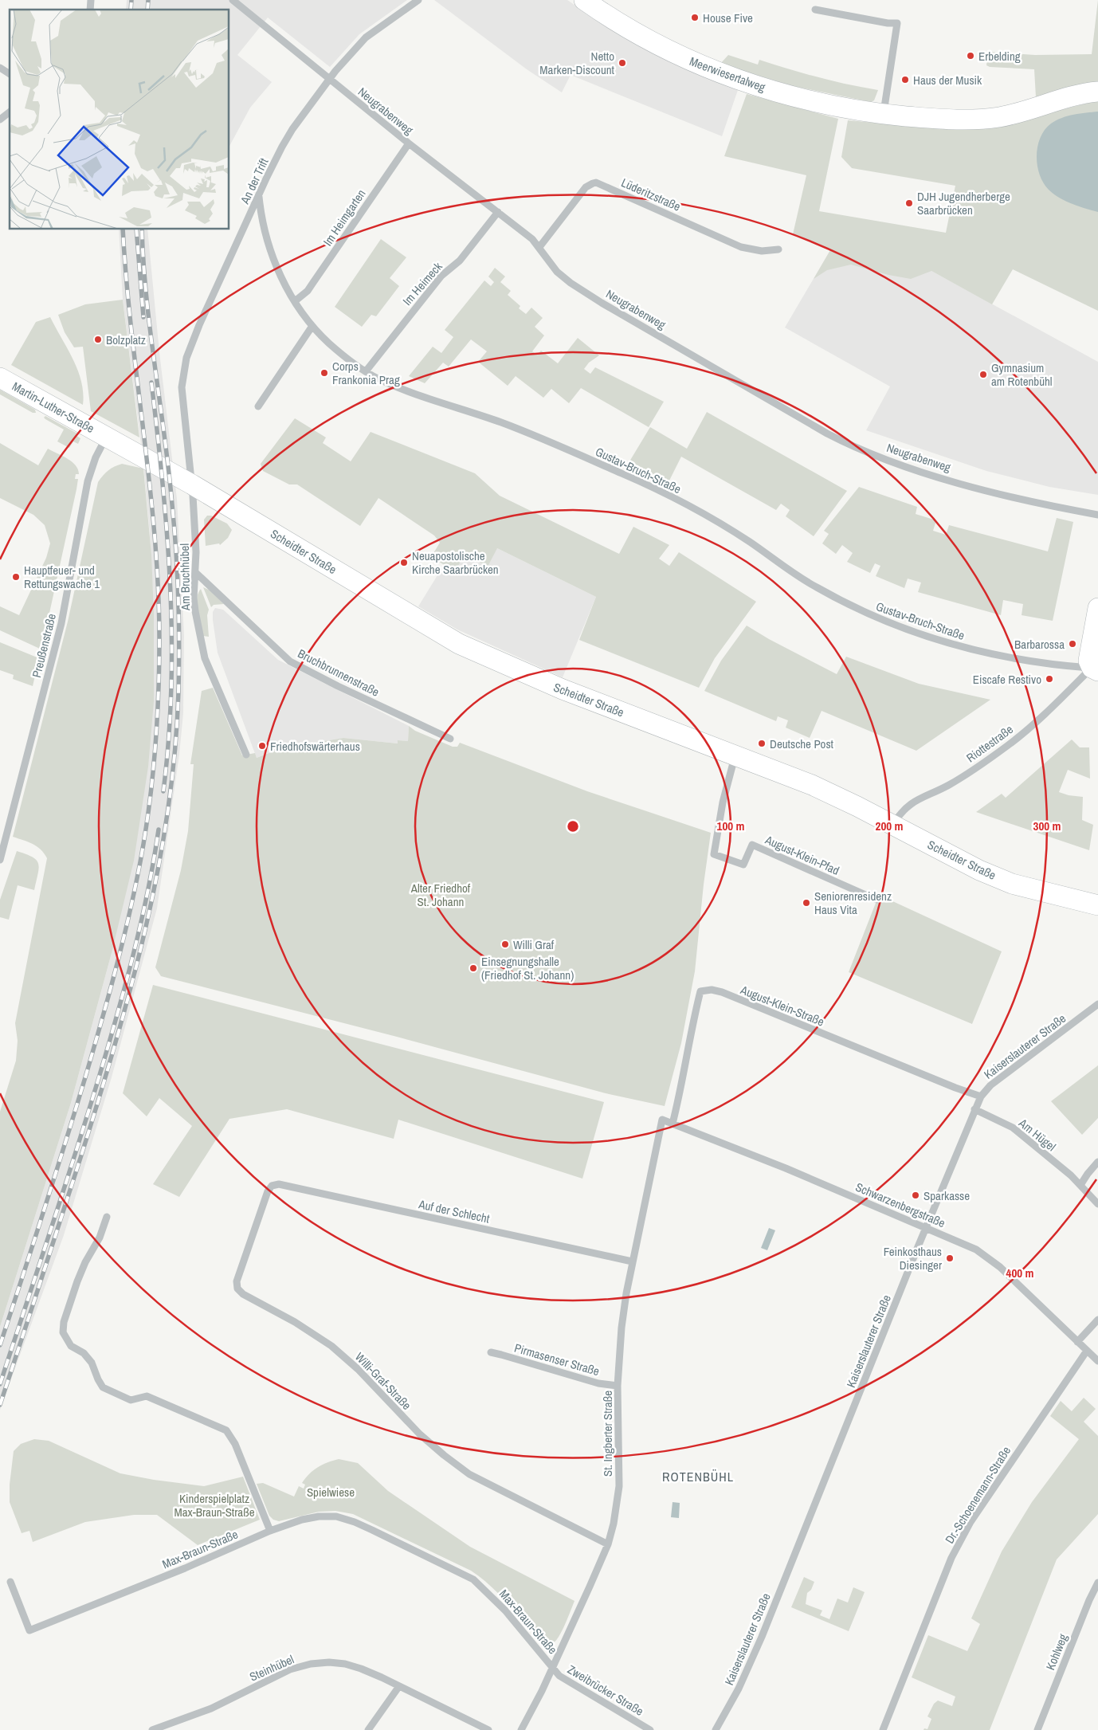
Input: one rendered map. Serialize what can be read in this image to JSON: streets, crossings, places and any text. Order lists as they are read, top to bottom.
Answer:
{
  "streets": {
    "main road": ["Meerwiesertalweg", "Martin-Luther-Straße", "Scheidter Straße"],
    "street": [
      "Neugrabenweg",
      "An der Trift",
      "Lüderitzstraße",
      "Im Heimgarten",
      "Im Heimeck",
      "Gustav-Bruch-Straße",
      "Am Bruchhübel",
      "Preußenstraße",
      "Bruchbrunnenstraße",
      "Riottestraße",
      "August-Klein-Pfad",
      "August-Klein-Straße",
      "Kaiserslauterer Straße",
      "Am Hügel",
      "Schwarzenbergstraße",
      "Auf der Schlecht",
      "Pirmasenser Straße",
      "Willi-Graf-Straße",
      "St. Ingberter Straße",
      "Dr.-Schoenemann-Straße",
      "Max-Braun-Straße",
      "Kohlweg",
      "Steinhübel",
      "Zweibrücker Straße"
    ]
  },
  "crossings": [
    ["Neugrabenweg", "An der Trift"],
    ["Neugrabenweg", "Lüderitzstraße"],
    ["Neugrabenweg", "Im Heimgarten"],
    ["Neugrabenweg", "Im Heimeck"],
    ["An der Trift", "Gustav-Bruch-Straße"],
    ["An der Trift", "Scheidter Straße"],
    ["An der Trift", "Am Bruchhübel"],
    ["Im Heimgarten", "Gustav-Bruch-Straße"],
    ["Im Heimeck", "Gustav-Bruch-Straße"],
    ["Martin-Luther-Straße", "Scheidter Straße"],
    ["Martin-Luther-Straße", "Preußenstraße"],
    ["Gustav-Bruch-Straße", "Riottestraße"],
    ["Scheidter Straße", "Am Bruchhübel"],
    ["Scheidter Straße", "Preußenstraße"],
    ["Scheidter Straße", "Riottestraße"],
    ["Scheidter Straße", "August-Klein-Pfad"],
    ["Am Bruchhübel", "Bruchbrunnenstraße"],
    ["August-Klein-Straße", "Kaiserslauterer Straße"],
    ["August-Klein-Straße", "Schwarzenbergstraße"],
    ["Kaiserslauterer Straße", "Am Hügel"],
    ["Kaiserslauterer Straße", "Schwarzenbergstraße"],
    ["Schwarzenbergstraße", "St. Ingberter Straße"],
    ["Schwarzenbergstraße", "Dr.-Schoenemann-Straße"],
    ["Auf der Schlecht", "Willi-Graf-Straße"],
    ["Auf der Schlecht", "St. Ingberter Straße"],
    ["Pirmasenser Straße", "St. Ingberter Straße"],
    ["Willi-Graf-Straße", "St. Ingberter Straße"],
    ["St. Ingberter Straße", "Max-Braun-Straße"],
    ["St. Ingberter Straße", "Zweibrücker Straße"],
    ["Max-Braun-Straße", "Zweibrücker Straße"]
  ],
  "districts": ["ROTENBÜHL"],
  "parks": ["Alter Friedhof St. Johann", "Spielwiese", "Kinderspielplatz Max-Braun-Straße"],
  "places": [
    "House Five",
    "Erbelding",
    "Netto Marken-Discount",
    "Haus der Musik",
    "DJH Jugendherberge Saarbrücken",
    "Bolzplatz",
    "Corps Frankonia Prag",
    "Gymnasium am Rotenbühl",
    "Neuapostolische Kirche Saarbrücken",
    "Hauptfeuer- und Rettungswache 1",
    "Barbarossa",
    "Eiscafe Restivo",
    "Deutsche Post",
    "Friedhofswärterhaus",
    "Seniorenresidenz Haus Vita",
    "Willi Graf",
    "Einsegnungshalle (Friedhof St. Johann)",
    "Sparkasse",
    "Feinkosthaus Diesinger"
  ],
  "rings": [
    "100 m",
    "200 m",
    "300 m",
    "400 m"
  ]
}
